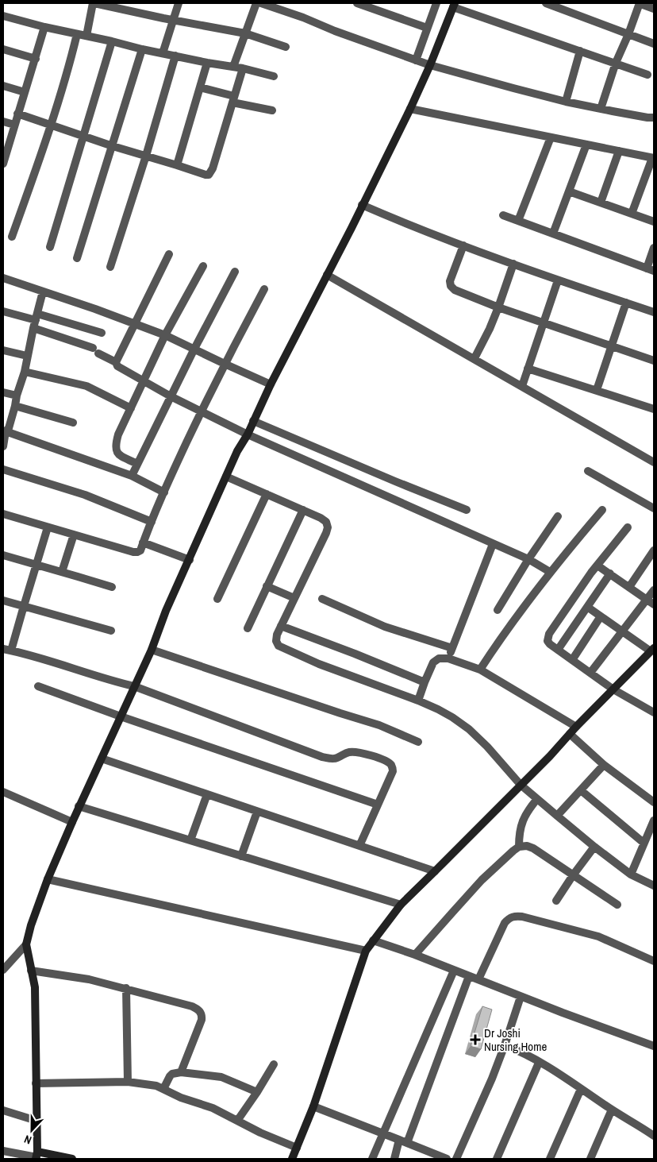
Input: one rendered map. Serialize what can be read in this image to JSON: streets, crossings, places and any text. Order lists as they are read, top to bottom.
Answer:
{
  "places": {
    "health": ["Dr Joshi Nursing Home"]
  },
  "north": "bottom"
}
